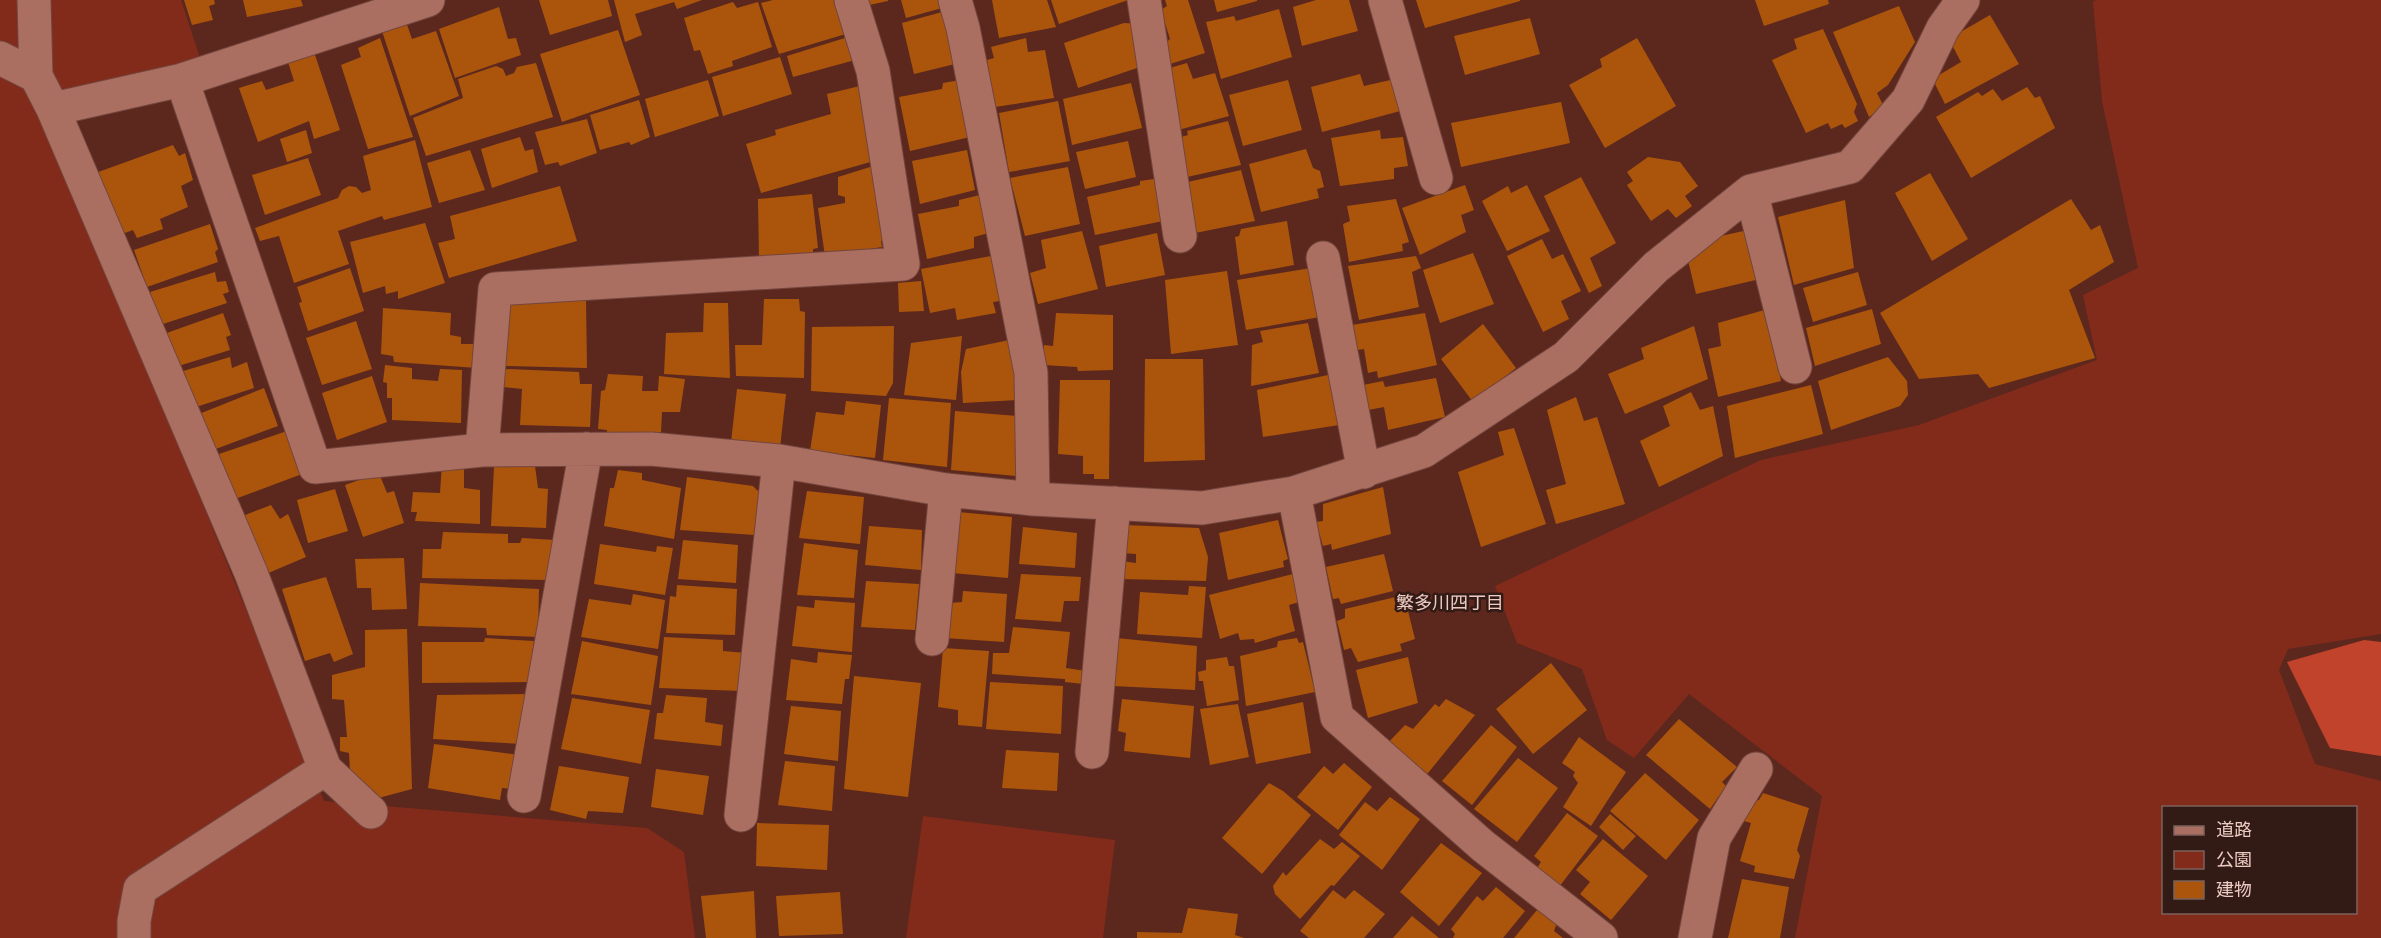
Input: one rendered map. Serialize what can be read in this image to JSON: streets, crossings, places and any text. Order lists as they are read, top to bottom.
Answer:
{
  "districts": ["繁多川四丁目"],
  "legend": ["道路", "公園", "建物"]
}
